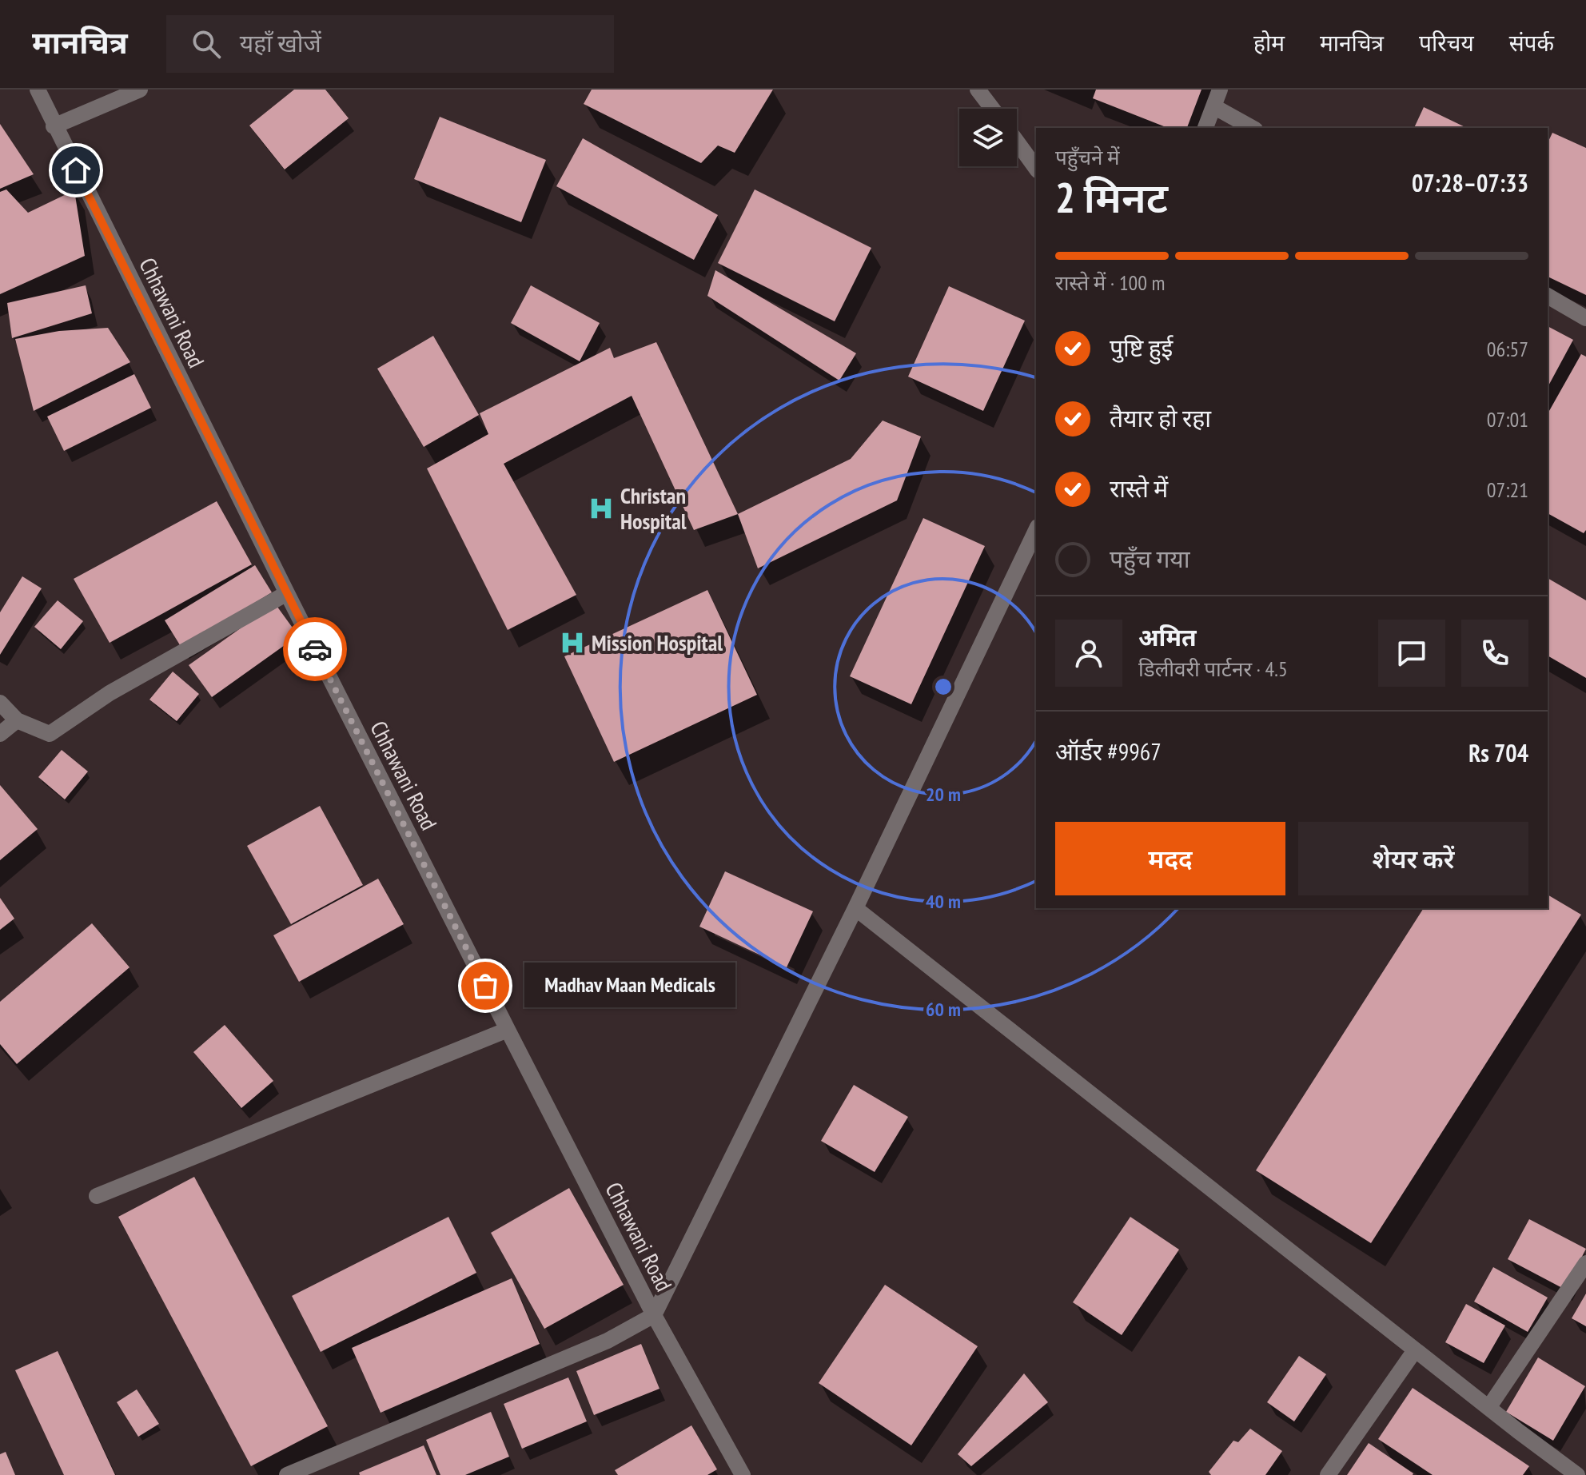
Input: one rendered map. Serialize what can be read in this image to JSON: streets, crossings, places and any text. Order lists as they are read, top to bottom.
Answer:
{
  "streets": {
    "street": ["Chhawani Road"]
  },
  "places": {
    "hospital": ["Christan Hospital", "Mission Hospital"],
    "other": ["Madhav Maan Medicals"]
  },
  "page": {
    "header": "मानचित्र",
    "search": "यहाँ खोजें",
    "nav": [
      "होम",
      "मानचित्र",
      "परिचय",
      "संपर्क"
    ],
    "heading": ["2 मिनट", "पहुँचने में", "07:28–07:33"],
    "panel": [
      "अमित",
      "डिलीवरी पार्टनर · 4.5",
      "ऑर्डर #9967",
      "Rs 704"
    ],
    "bar": "रास्ते में · 100 m",
    "list": [
      ["पुष्टि हुई", "06:57"],
      ["तैयार हो रहा", "07:01"],
      ["रास्ते में", "07:21"],
      "पहुँच गया"
    ],
    "buttons": ["मदद", "शेयर करें"],
    "bubble": "Madhav Maan Medicals"
  },
  "rings": ["20 m", "40 m", "60 m"]
}
